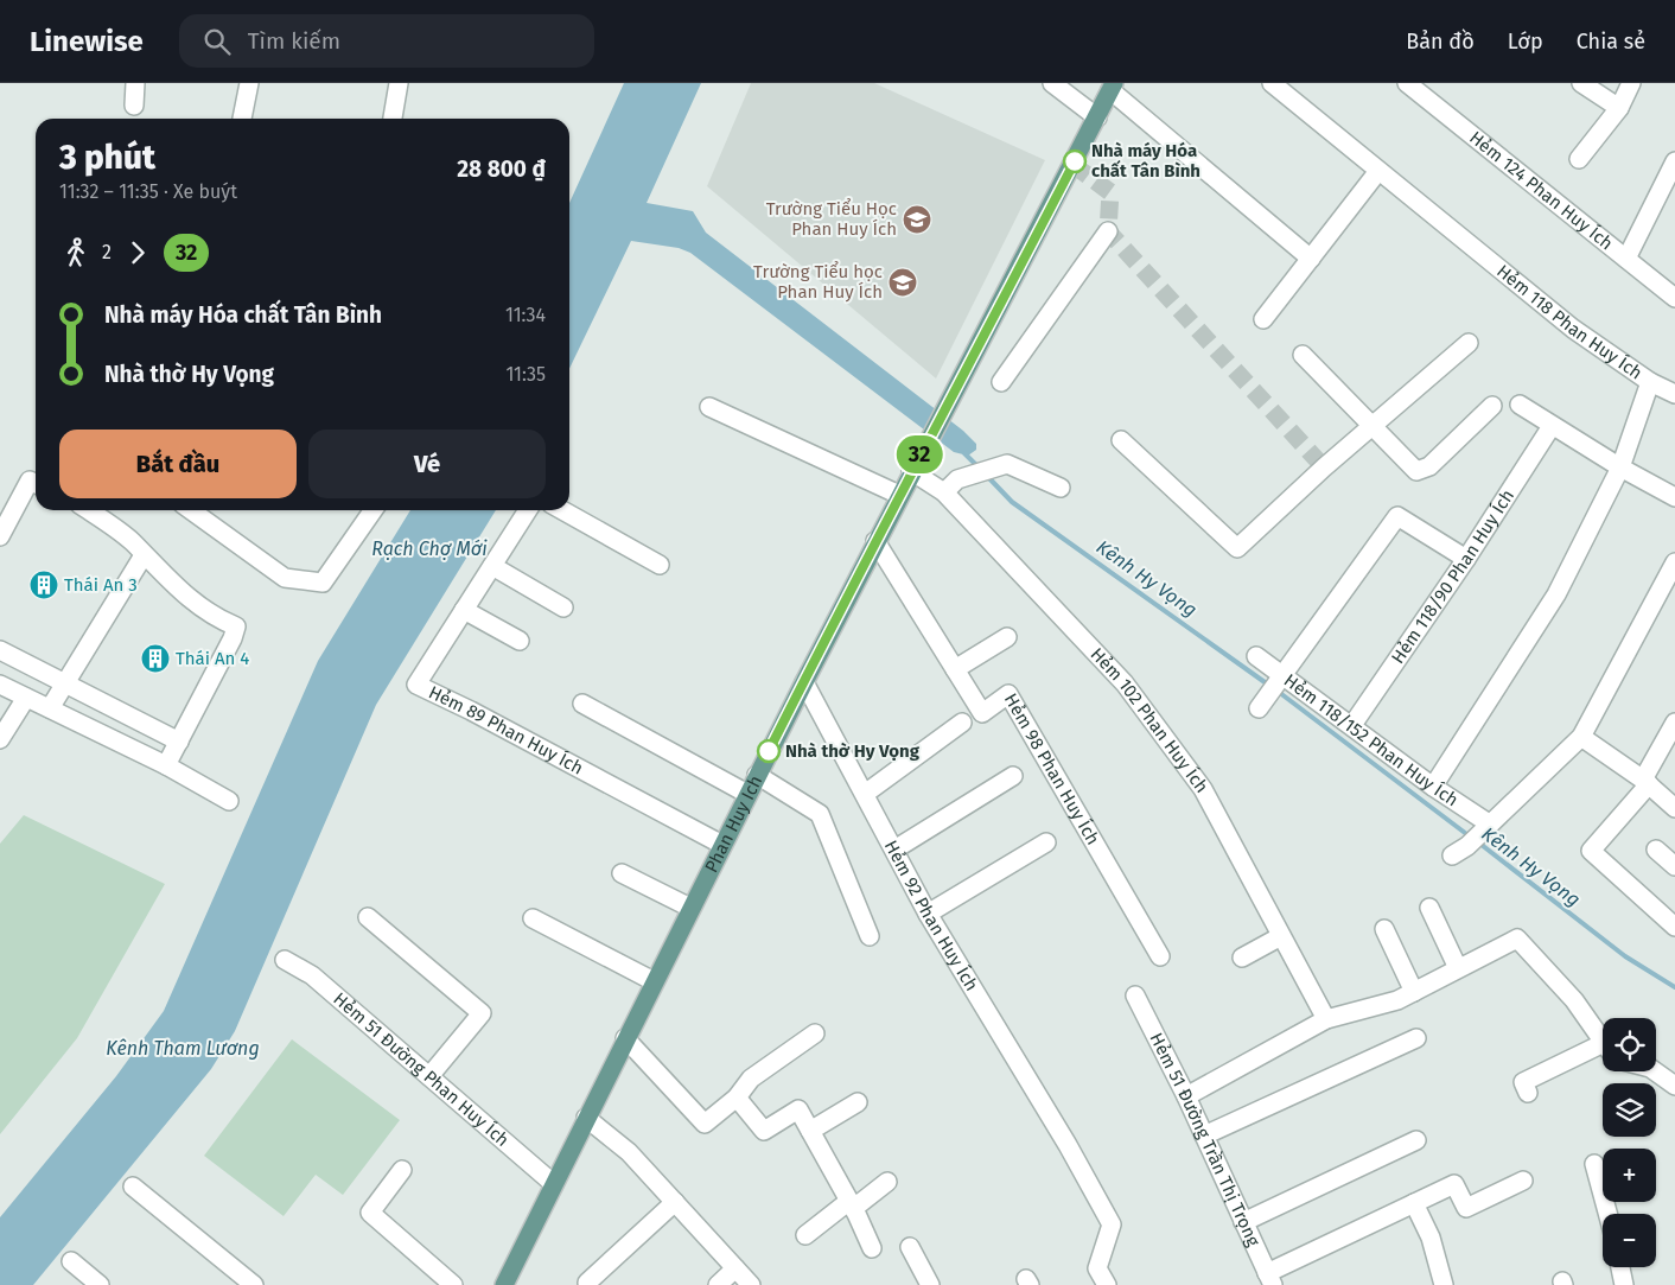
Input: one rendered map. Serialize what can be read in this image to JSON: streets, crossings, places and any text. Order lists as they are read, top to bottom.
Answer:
{
  "streets": {
    "main road": ["Phan Huy Ich"],
    "street": [
      "Hẻm 124 Phan Huy Ích",
      "Hẻm 118 Phan Huy Ích",
      "Hẻm 118/90 Phan Huy Ích",
      "Hẻm 102 Phan Huy Ích",
      "Hẻm 89 Phan Huy Ích",
      "Hẻm 118/152 Phan Huy Ích",
      "Hẻm 98 Phan Huy Ích",
      "Hẻm 92 Phan Huy Ích",
      "Hẻm 51 Đường Phan Huy Ích",
      "Hẻm 51 Đường Trần Thị Trọng"
    ]
  },
  "crossings": [
    ["Hẻm 118 Phan Huy Ích", "Hẻm 118/152 Phan Huy Ích"],
    ["Hẻm 118/90 Phan Huy Ích", "Hẻm 118/152 Phan Huy Ích"],
    ["Hẻm 102 Phan Huy Ích", "Phan Huy Ich"],
    ["Hẻm 89 Phan Huy Ích", "Phan Huy Ich"],
    ["Hẻm 98 Phan Huy Ích", "Phan Huy Ich"],
    ["Phan Huy Ich", "Hẻm 92 Phan Huy Ích"],
    ["Phan Huy Ich", "Hẻm 51 Đường Phan Huy Ích"]
  ],
  "water": ["Rạch Chợ Mới", "Kênh Hy Vọng", "Kênh Tham Lương"],
  "places": {
    "other": ["Nhà máy Hóa chất Tân Bình", "Nhà thờ Hy Vọng"],
    "school or university": ["Trường Tiểu Học Phan Huy Ích", "Trường Tiểu học Phan Huy Ích"],
    "building": ["Thái An 3", "Thái An 4"]
  },
  "lines": ["bus line 32"],
  "page": {
    "header": "Linewise",
    "search": "Tìm kiếm",
    "nav": ["Bản đồ", "Lớp", "Chia sẻ"],
    "on_map": "32",
    "heading": ["3 phút", "11:32 – 11:35 · Xe buýt", "28 800 ₫"],
    "legs": ["2", "32"],
    "list": [
      {
        "name": "Nhà máy Hóa chất Tân Bình",
        "value": "11:34"
      },
      {
        "name": "Nhà thờ Hy Vọng",
        "value": "11:35"
      }
    ],
    "buttons": ["Bắt đầu", "Vé"],
    "map_buttons": ["+", "−"]
  }
}
